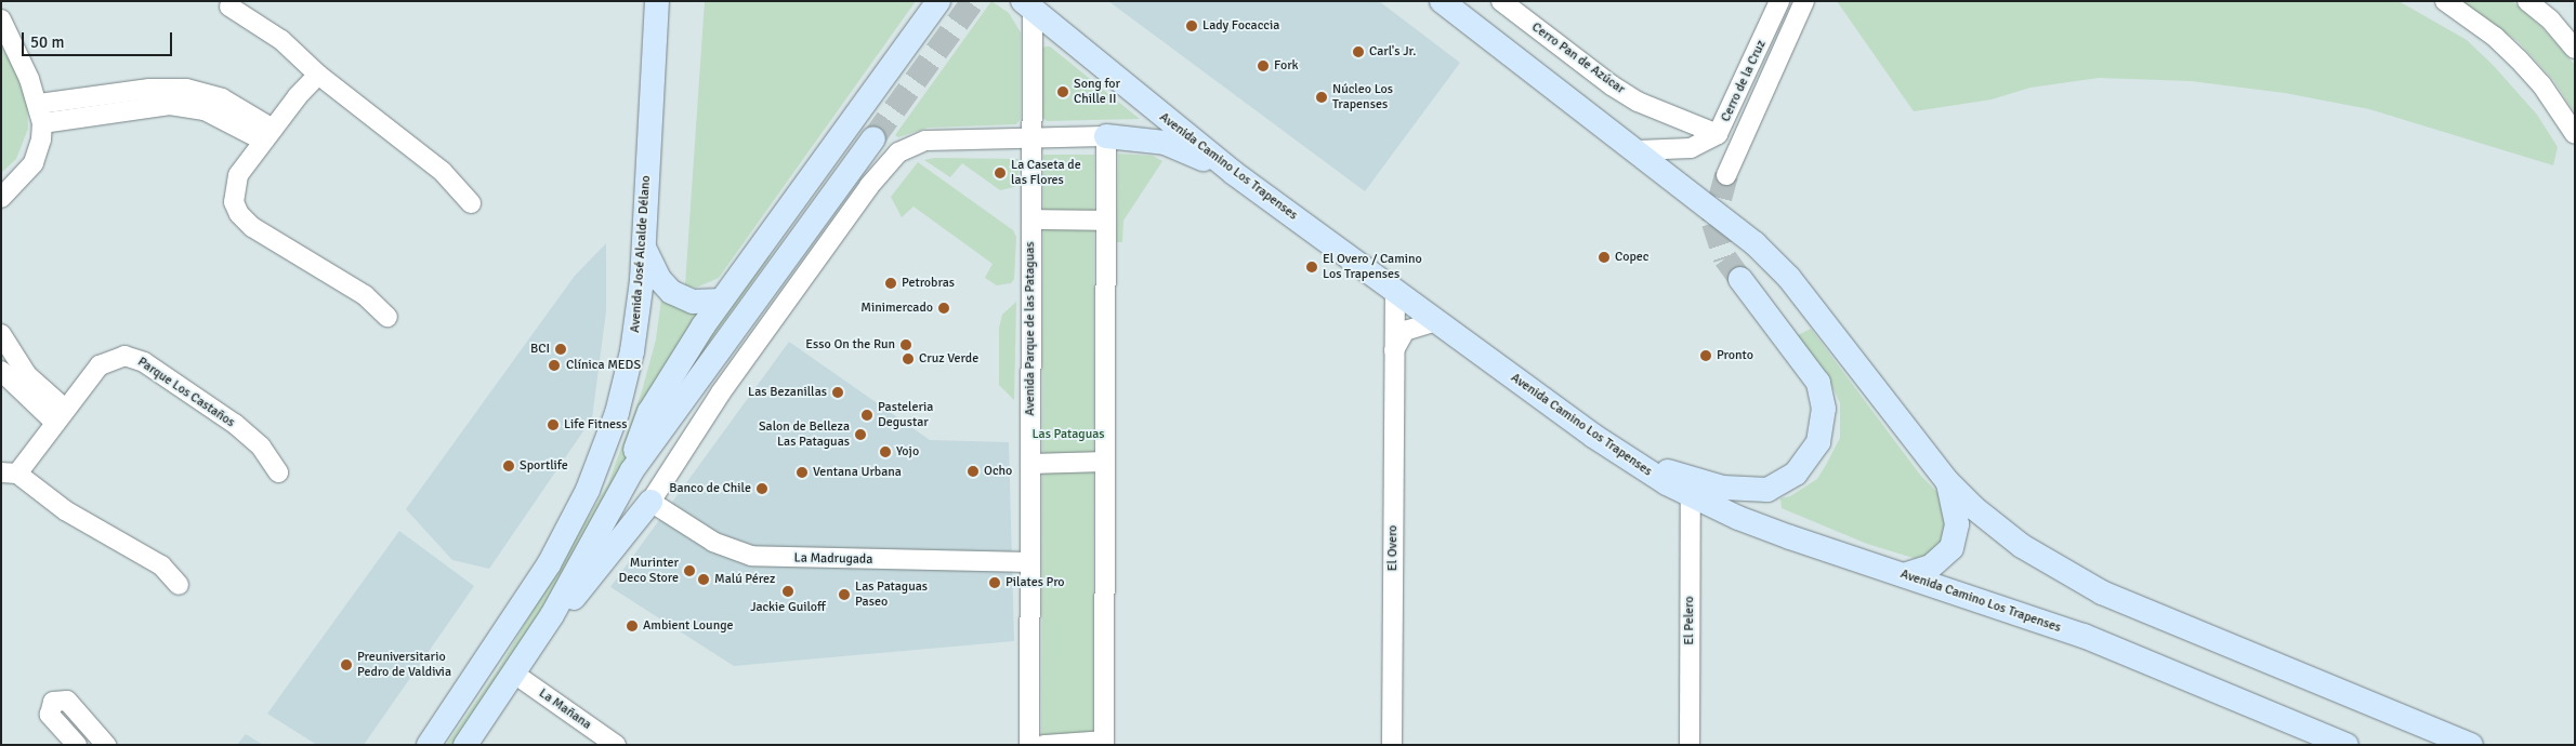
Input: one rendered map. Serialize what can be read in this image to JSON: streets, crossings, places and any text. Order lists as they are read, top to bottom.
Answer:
{
  "streets": {
    "main road": ["Avenida Camino Los Trapenses", "Avenida José Alcalde Délano"],
    "street": [
      "Cerro Pan de Azúcar",
      "Cerro de la Cruz",
      "Avenida Parque de las Pataguas",
      "Parque Los Castaños",
      "El Overo",
      "La Madrugada",
      "El Pelero",
      "La Mañana"
    ]
  },
  "crossings": [
    ["Cerro Pan de Azúcar", "Cerro de la Cruz"],
    ["Avenida Camino Los Trapenses", "Avenida Parque de las Pataguas"],
    ["Avenida Camino Los Trapenses", "El Overo"],
    ["Avenida Camino Los Trapenses", "El Pelero"],
    ["Avenida Parque de las Pataguas", "La Madrugada"]
  ],
  "parks": ["Las Pataguas"],
  "places": [
    "Lady Focaccia",
    "Carl's Jr.",
    "Fork",
    "Song for Chille II",
    "Núcleo Los Trapenses",
    "La Caseta de las Flores",
    "Copec",
    "El Overo / Camino Los Trapenses",
    "Petrobras",
    "Minimercado",
    "Esso On the Run",
    "BCI",
    "Pronto",
    "Cruz Verde",
    "Clínica MEDS",
    "Las Bezanillas",
    "Pasteleria Degustar",
    "Life Fitness",
    "Salon de Belleza Las Pataguas",
    "Yojo",
    "Sportlife",
    "Ocho",
    "Ventana Urbana",
    "Banco de Chile",
    "Murinter Deco Store",
    "Malú Pérez",
    "Pilates Pro",
    "Jackie Guiloff",
    "Las Pataguas Paseo",
    "Ambient Lounge",
    "Preuniversitario Pedro de Valdivia"
  ],
  "scale_bar": "50 m"
}
